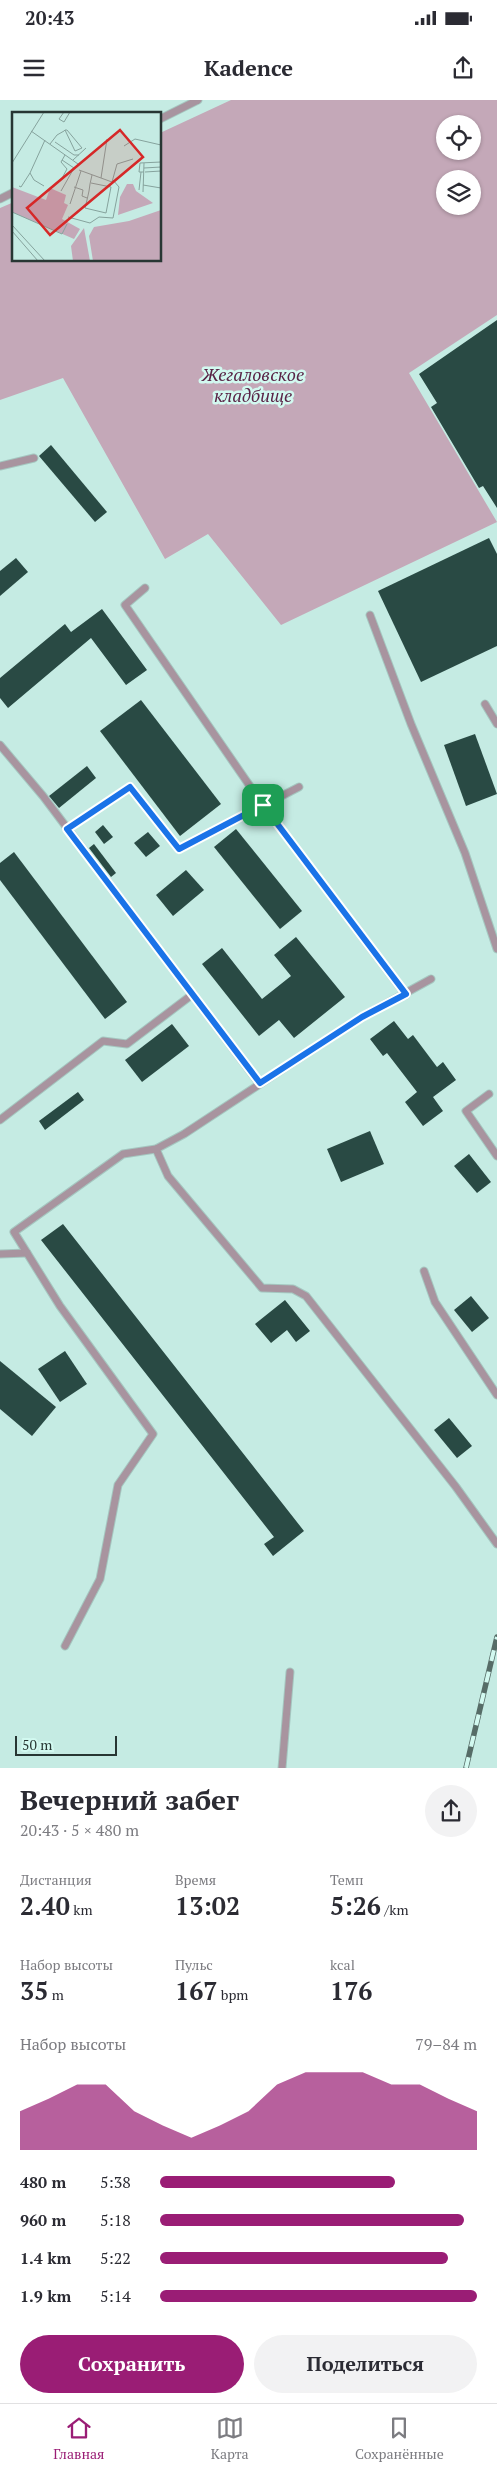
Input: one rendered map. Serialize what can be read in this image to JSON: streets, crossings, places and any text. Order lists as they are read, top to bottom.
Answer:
{
  "parks": ["Жегаловское кладбище"],
  "scale_bar": "50 m",
  "page": {
    "status": "20:43",
    "header": "Kadence",
    "scale": "50 m",
    "heading": ["Вечерний забег", "20:43 · 5 × 480 m"],
    "stats": [
      ["Дистанция", "2.40 km"],
      ["Время", "13:02"],
      ["Темп", "5:26 /km"],
      ["Набор высоты", "35 m"],
      ["Пульс", "167 bpm"],
      ["kcal", "176"]
    ],
    "chart": ["Набор высоты", "79–84 m"],
    "list": [
      {
        "name": "480 m",
        "note": "5:38"
      },
      {
        "name": "960 m",
        "note": "5:18"
      },
      {
        "name": "1.4 km",
        "note": "5:22"
      },
      {
        "name": "1.9 km",
        "note": "5:14"
      }
    ],
    "buttons": ["Сохранить", "Поделиться"],
    "tabs": ["Главная", "Карта", "Сохранённые"]
  }
}
